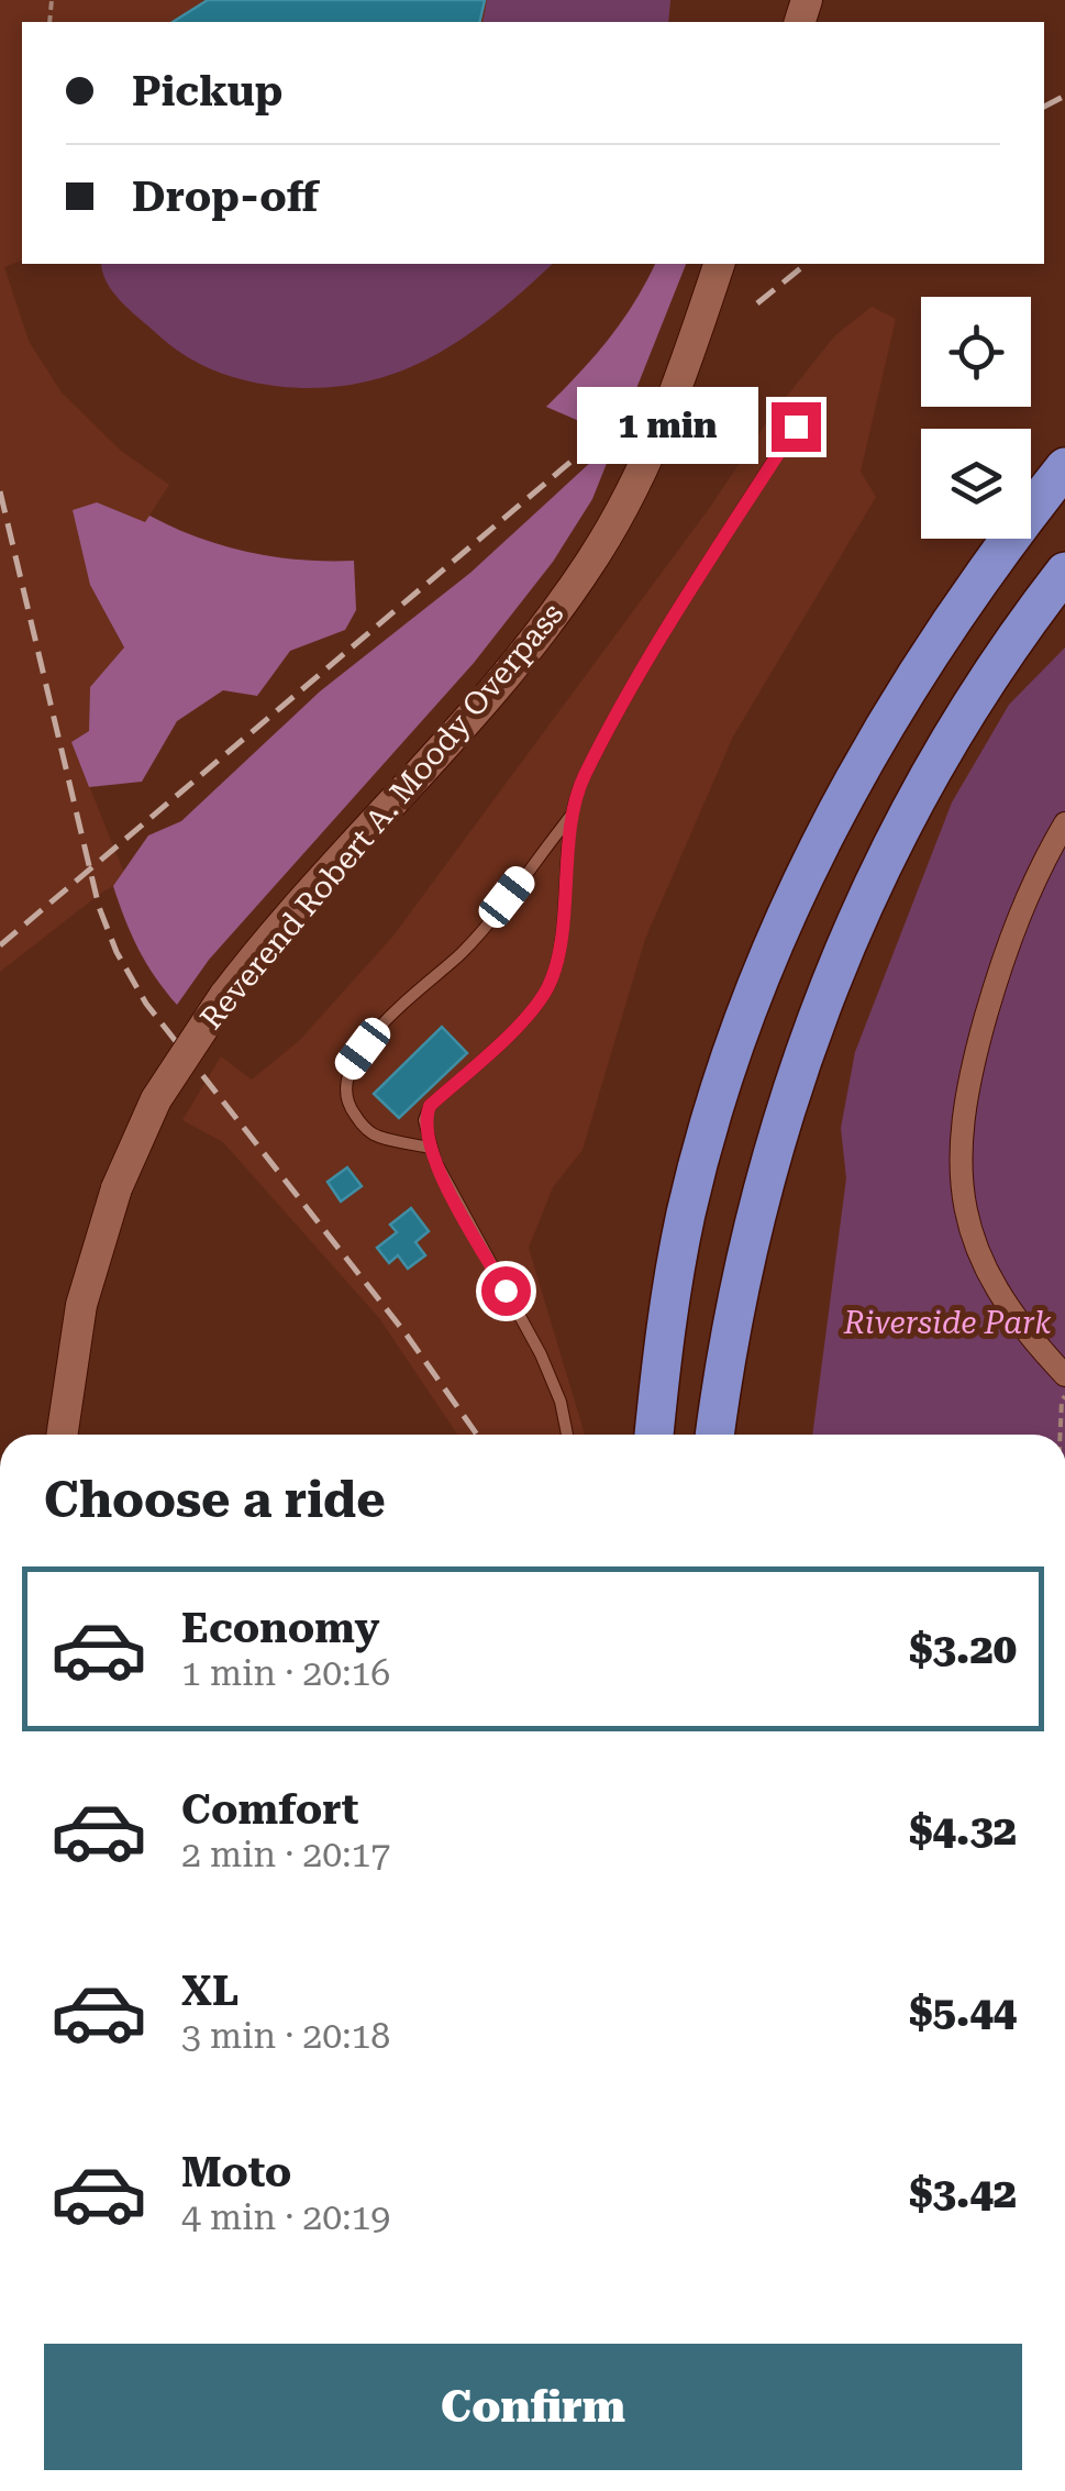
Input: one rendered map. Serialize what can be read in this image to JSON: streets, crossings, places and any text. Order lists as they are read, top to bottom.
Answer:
{
  "streets": {
    "main road": ["Reverend Robert A. Moody Overpass"]
  },
  "parks": ["Riverside Park"],
  "page": {
    "banner": ["Pickup", "Drop-off"],
    "bubble": "1 min",
    "heading": "Choose a ride",
    "list": [
      {
        "name": "Economy",
        "note": "1 min · 20:16",
        "value": "$3.20"
      },
      {
        "name": "Comfort",
        "note": "2 min · 20:17",
        "value": "$4.32"
      },
      {
        "name": "XL",
        "note": "3 min · 20:18",
        "value": "$5.44"
      },
      {
        "name": "Moto",
        "note": "4 min · 20:19",
        "value": "$3.42"
      }
    ],
    "buttons": "Confirm"
  }
}
